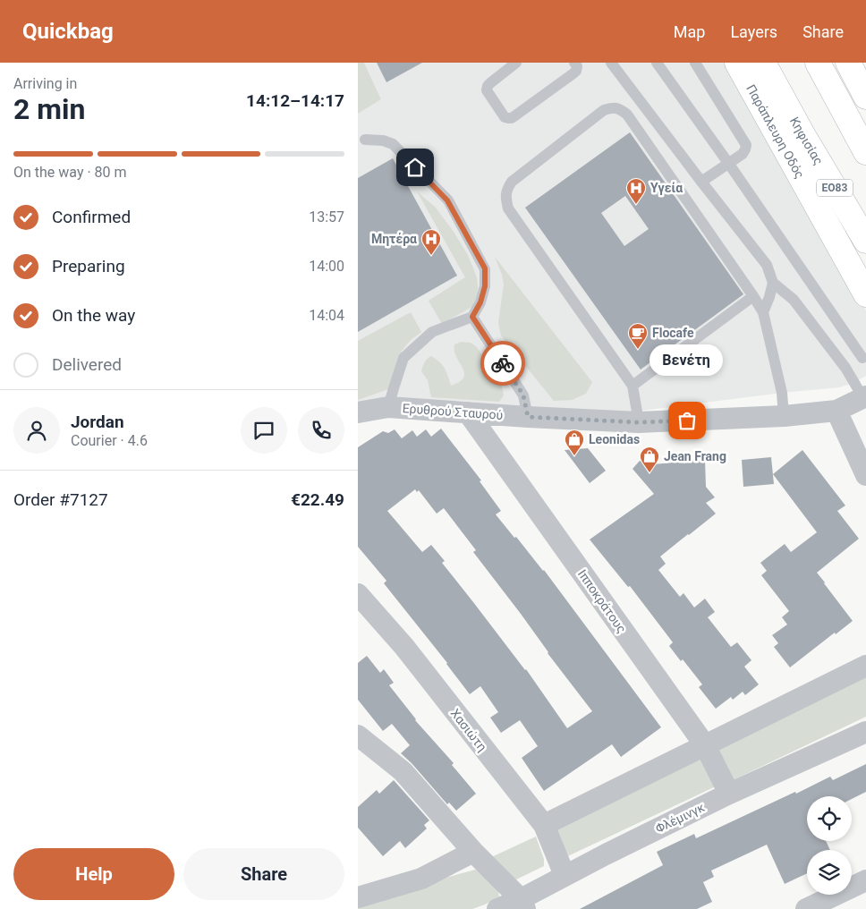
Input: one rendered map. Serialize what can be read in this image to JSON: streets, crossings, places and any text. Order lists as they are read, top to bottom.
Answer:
{
  "streets": {
    "main road": ["Παράπλευρη Οδός", "Κηφισίας", "ΕΟ83"],
    "street": [
      "Ερυθρού Σταυρού",
      "Ιπποκράτους",
      "Χασιώτη",
      "Φλέμινγκ"
    ]
  },
  "crossings": [
    ["Ερυθρού Σταυρού", "Ιπποκράτους"],
    ["Ιπποκράτους", "Φλέμινγκ"],
    ["Χασιώτη", "Φλέμινγκ"]
  ],
  "places": {
    "hospital": ["Υγεία", "Μητέρα"],
    "cafe": ["Flocafe"],
    "other": ["Βενέτη"],
    "shop": ["Leonidas", "Jean Frang"]
  },
  "page": {
    "header": "Quickbag",
    "nav": ["Map", "Layers", "Share"],
    "heading": ["2 min", "Arriving in", "14:12–14:17"],
    "panel": [
      "Jordan",
      "Courier · 4.6",
      "Order #7127",
      "€22.49"
    ],
    "bar": "On the way · 80 m",
    "list": [
      ["Confirmed", "13:57"],
      ["Preparing", "14:00"],
      ["On the way", "14:04"],
      "Delivered"
    ],
    "bubble": "Βενέτη",
    "buttons": ["Help", "Share"]
  }
}
